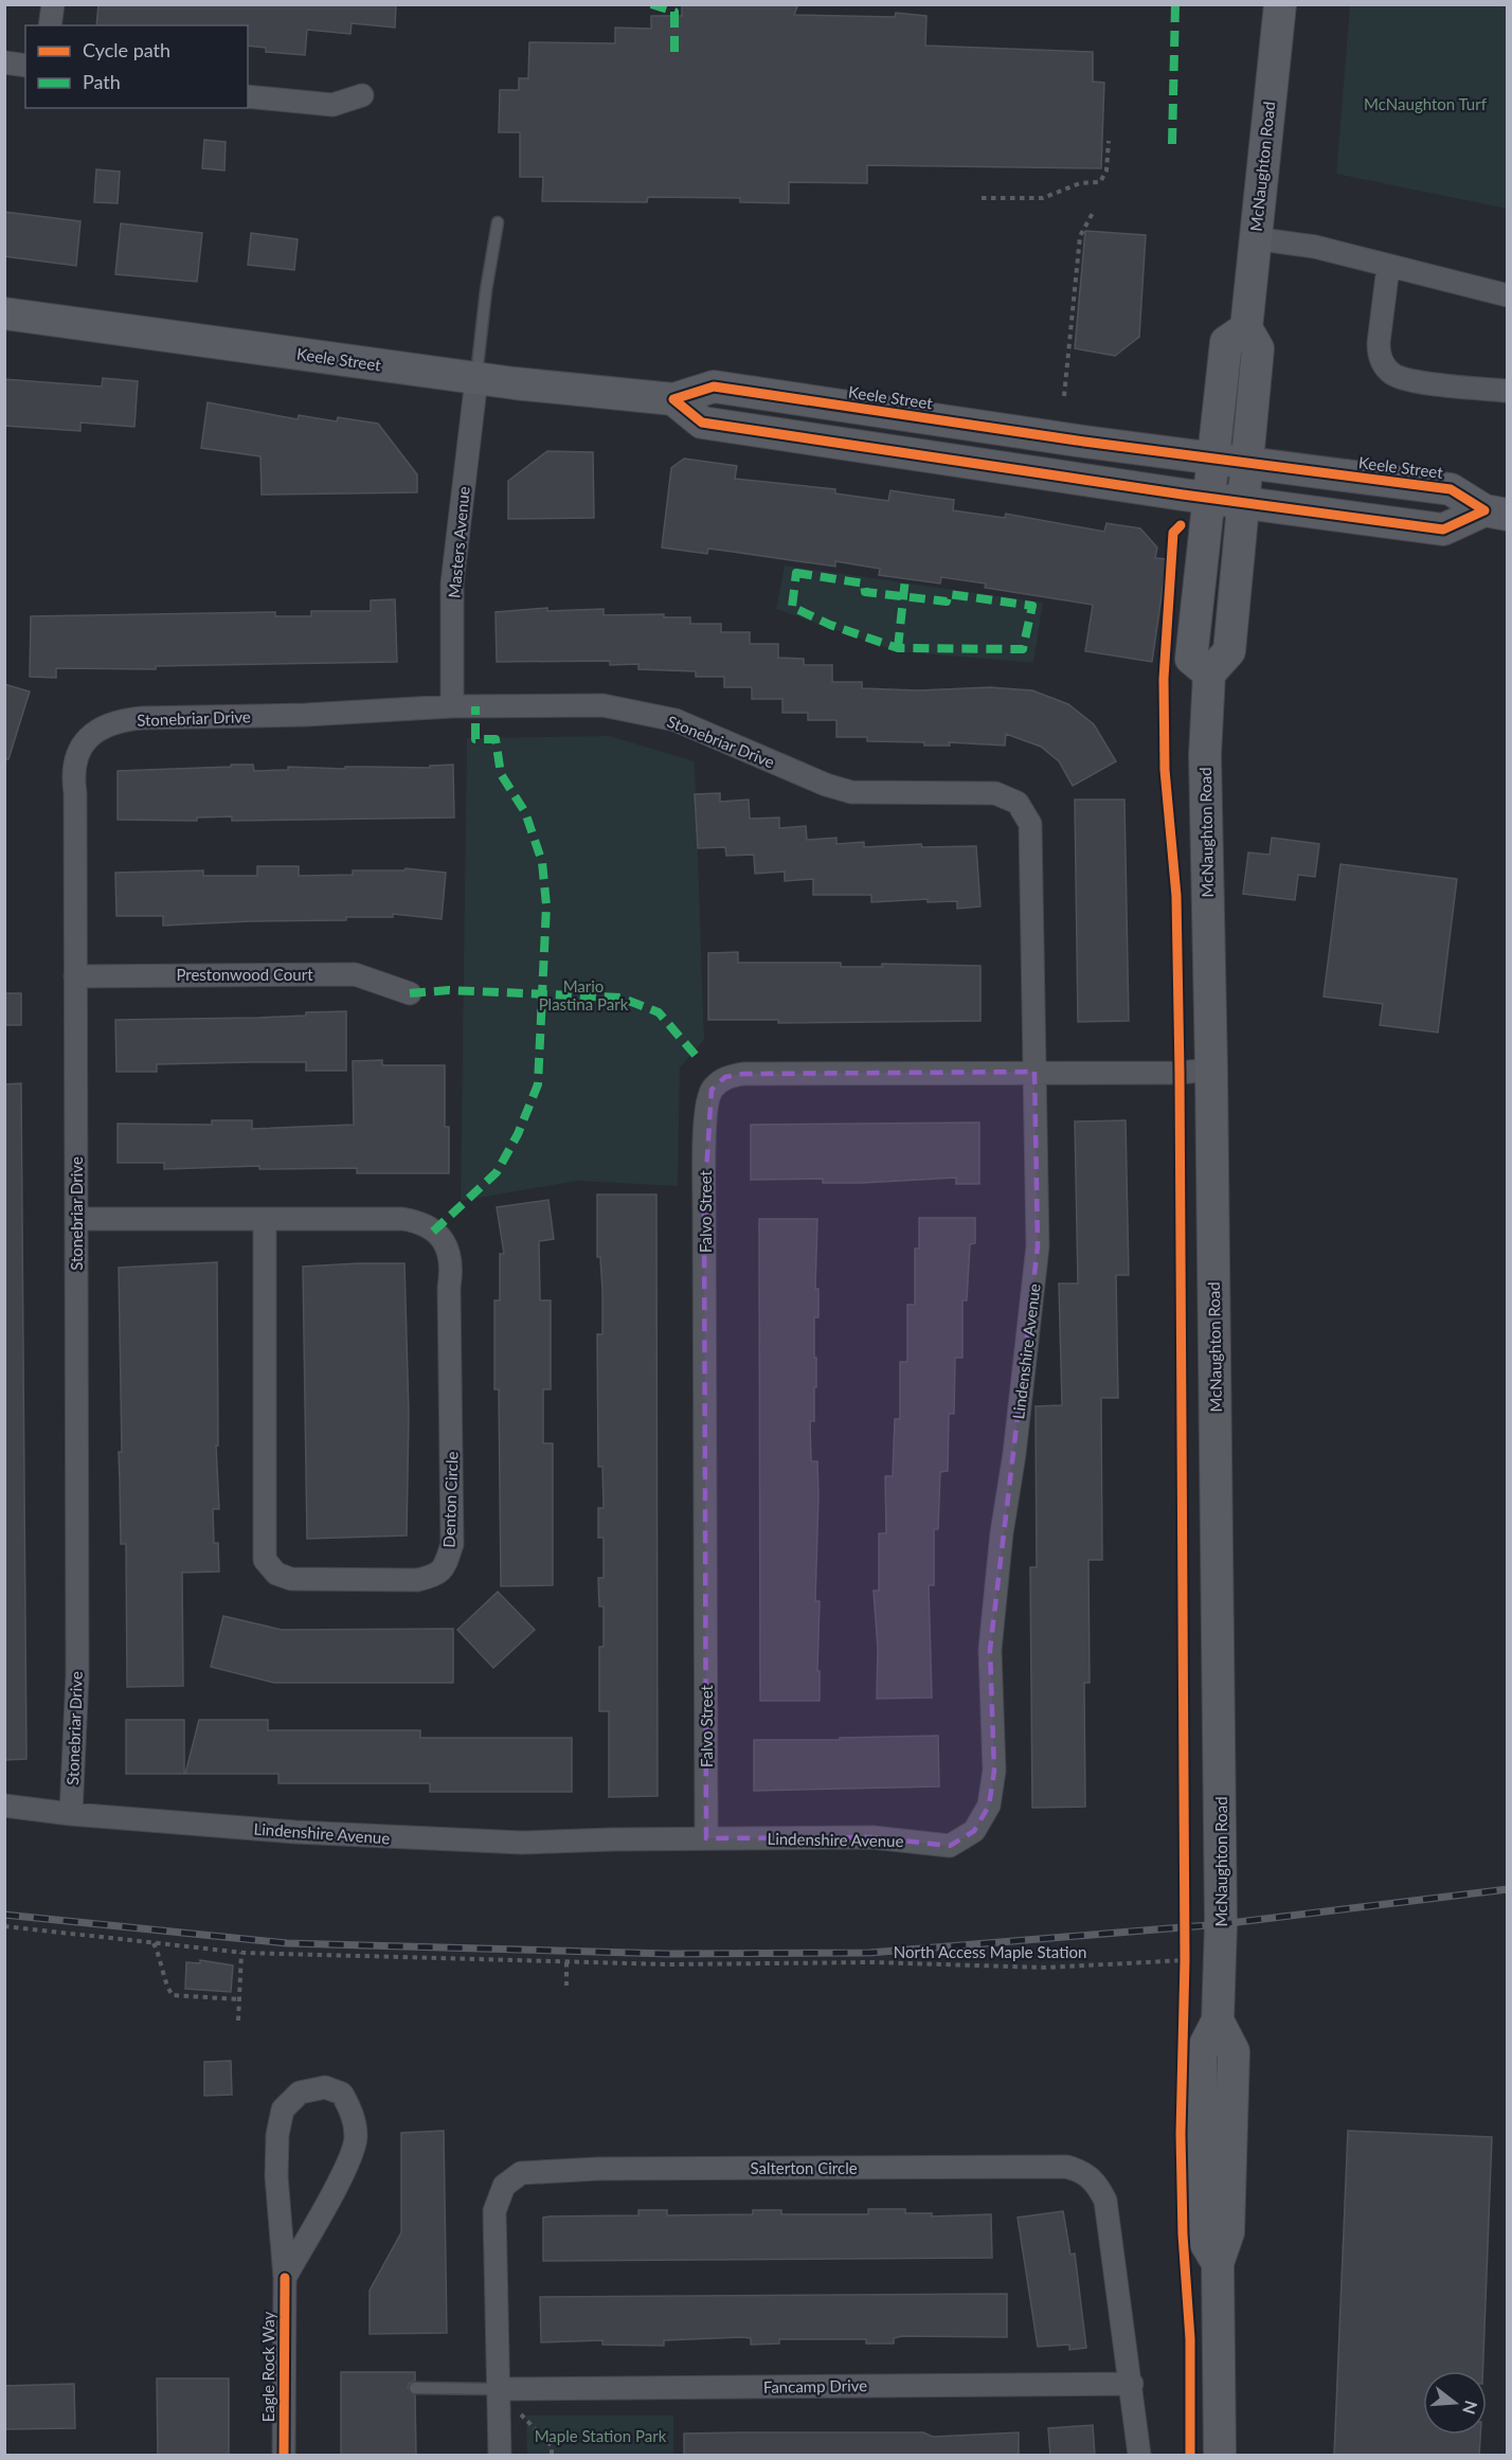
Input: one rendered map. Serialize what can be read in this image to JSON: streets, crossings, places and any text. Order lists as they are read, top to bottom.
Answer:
{
  "streets": {
    "street": [
      "McNaughton Road",
      "Keele Street",
      "Masters Avenue",
      "Stonebriar Drive",
      "Prestonwood Court",
      "Falvo Street",
      "Lindenshire Avenue",
      "Denton Circle",
      "Salterton Circle",
      "Eagle Rock Way",
      "Fancamp Drive"
    ],
    "path": ["North Access Maple Station"]
  },
  "crossings": [
    ["McNaughton Road", "Keele Street"],
    ["McNaughton Road", "Falvo Street"],
    ["Keele Street", "Masters Avenue"],
    ["Masters Avenue", "Stonebriar Drive"],
    ["Stonebriar Drive", "Prestonwood Court"],
    ["Stonebriar Drive", "Falvo Street"],
    ["Stonebriar Drive", "Lindenshire Avenue"],
    ["Stonebriar Drive", "Denton Circle"],
    ["Falvo Street", "Lindenshire Avenue"],
    ["Salterton Circle", "Fancamp Drive"]
  ],
  "parks": ["McNaughton Turf", "Mario Plastina Park", "Maple Station Park"],
  "legend": ["Cycle path", "Path"],
  "north": "right"
}
